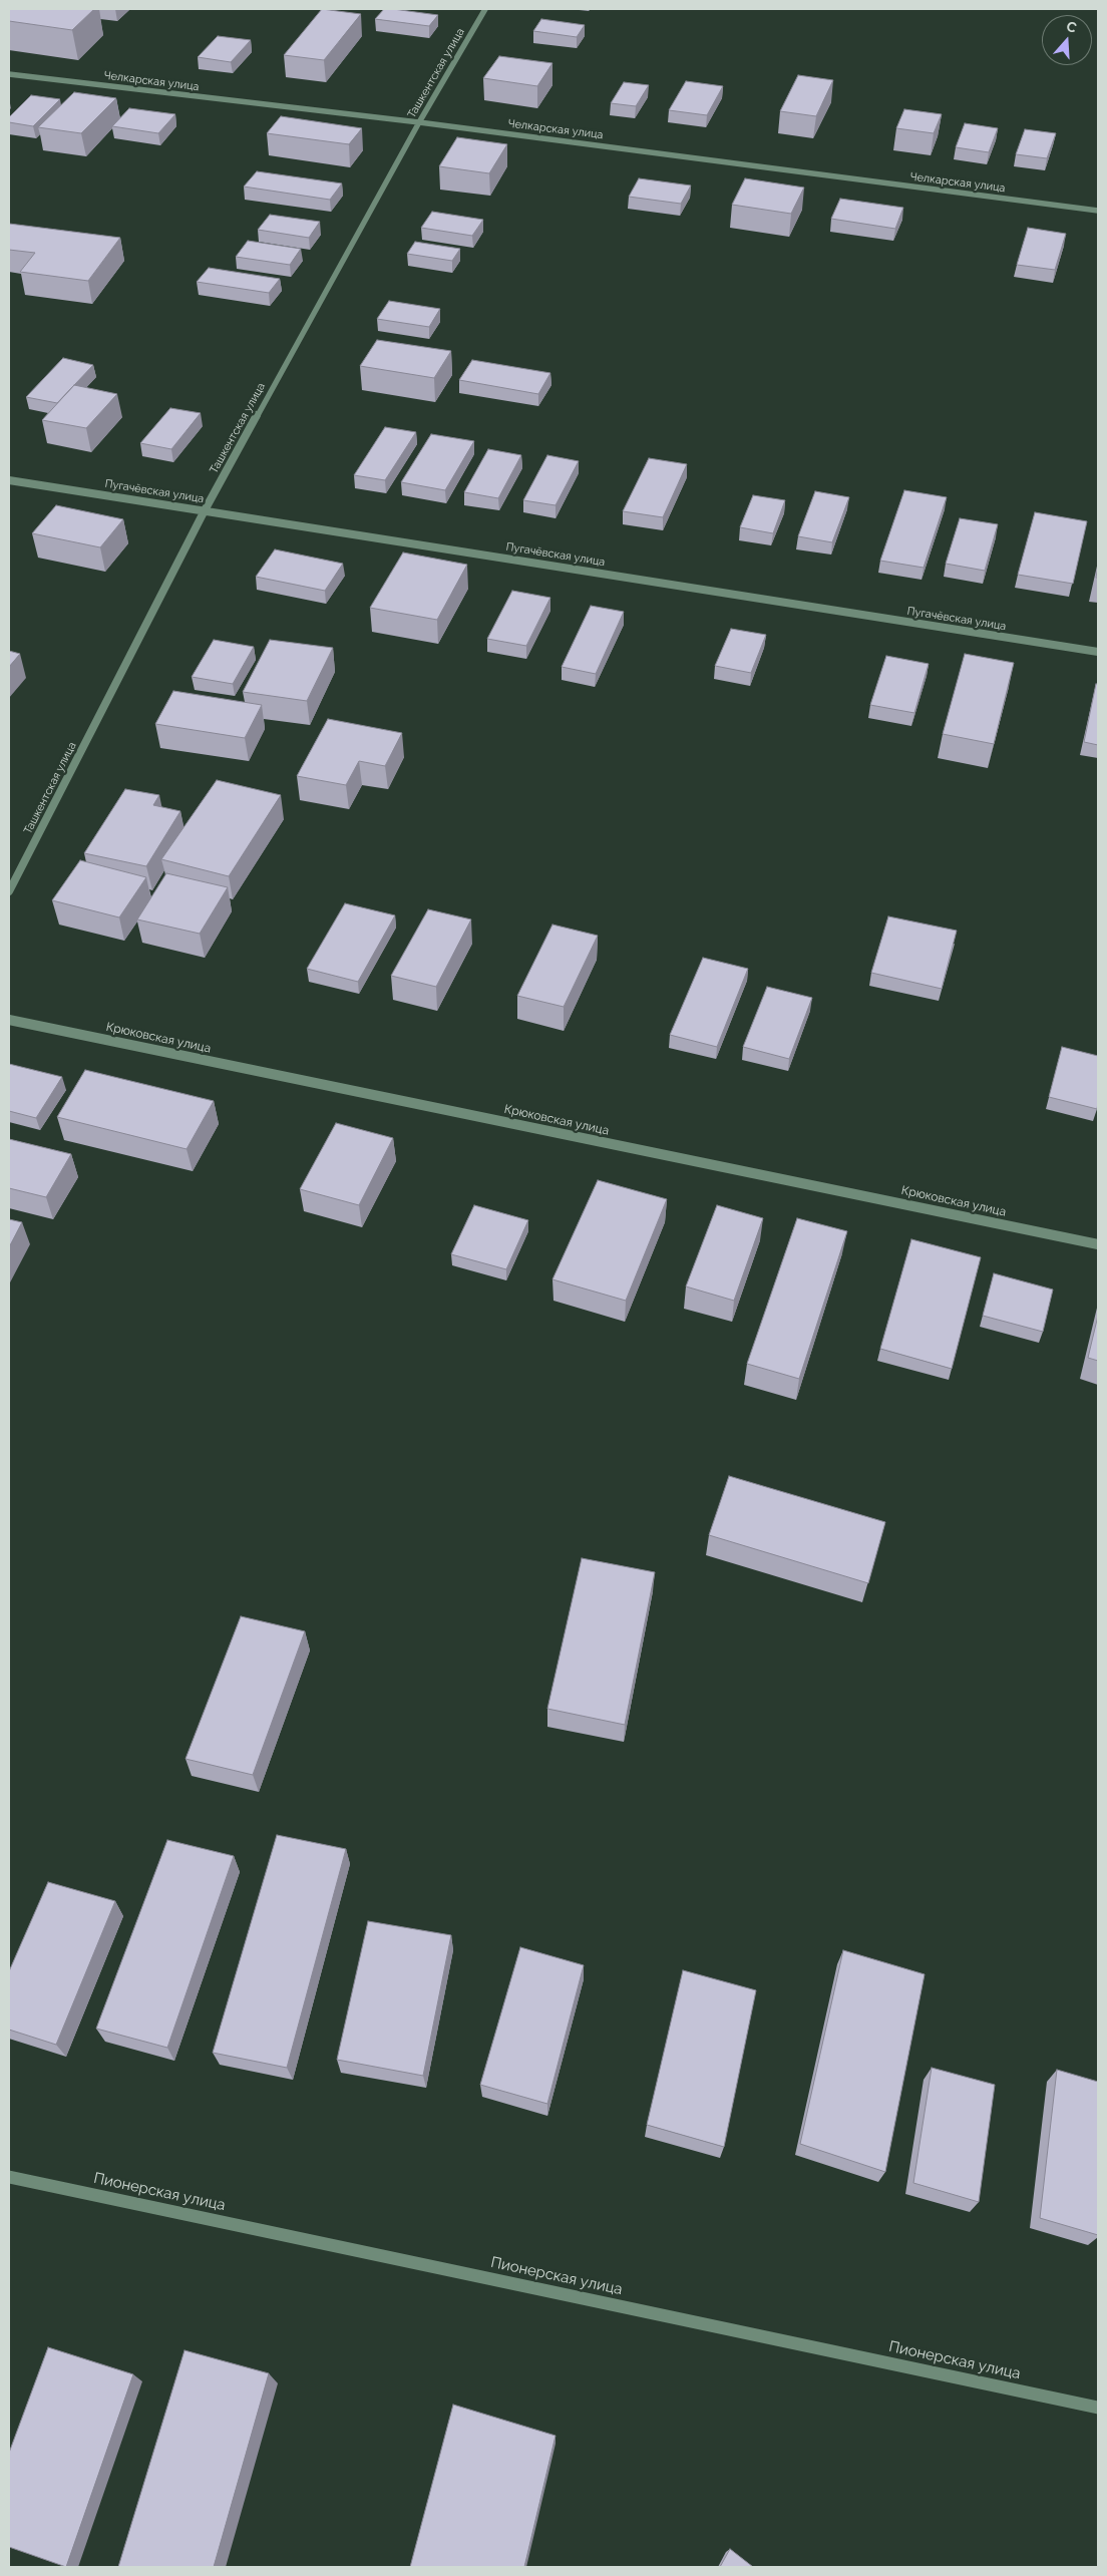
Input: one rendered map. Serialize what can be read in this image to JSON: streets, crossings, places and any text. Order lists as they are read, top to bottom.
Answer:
{
  "streets": {
    "street": [
      "Ташкентская улица",
      "Челкарская улица",
      "Пугачёвская улица",
      "Крюковская улица",
      "Пионерская улица"
    ]
  },
  "crossings": [
    ["Ташкентская улица", "Челкарская улица"],
    ["Ташкентская улица", "Пугачёвская улица"]
  ],
  "north": "top"
}
